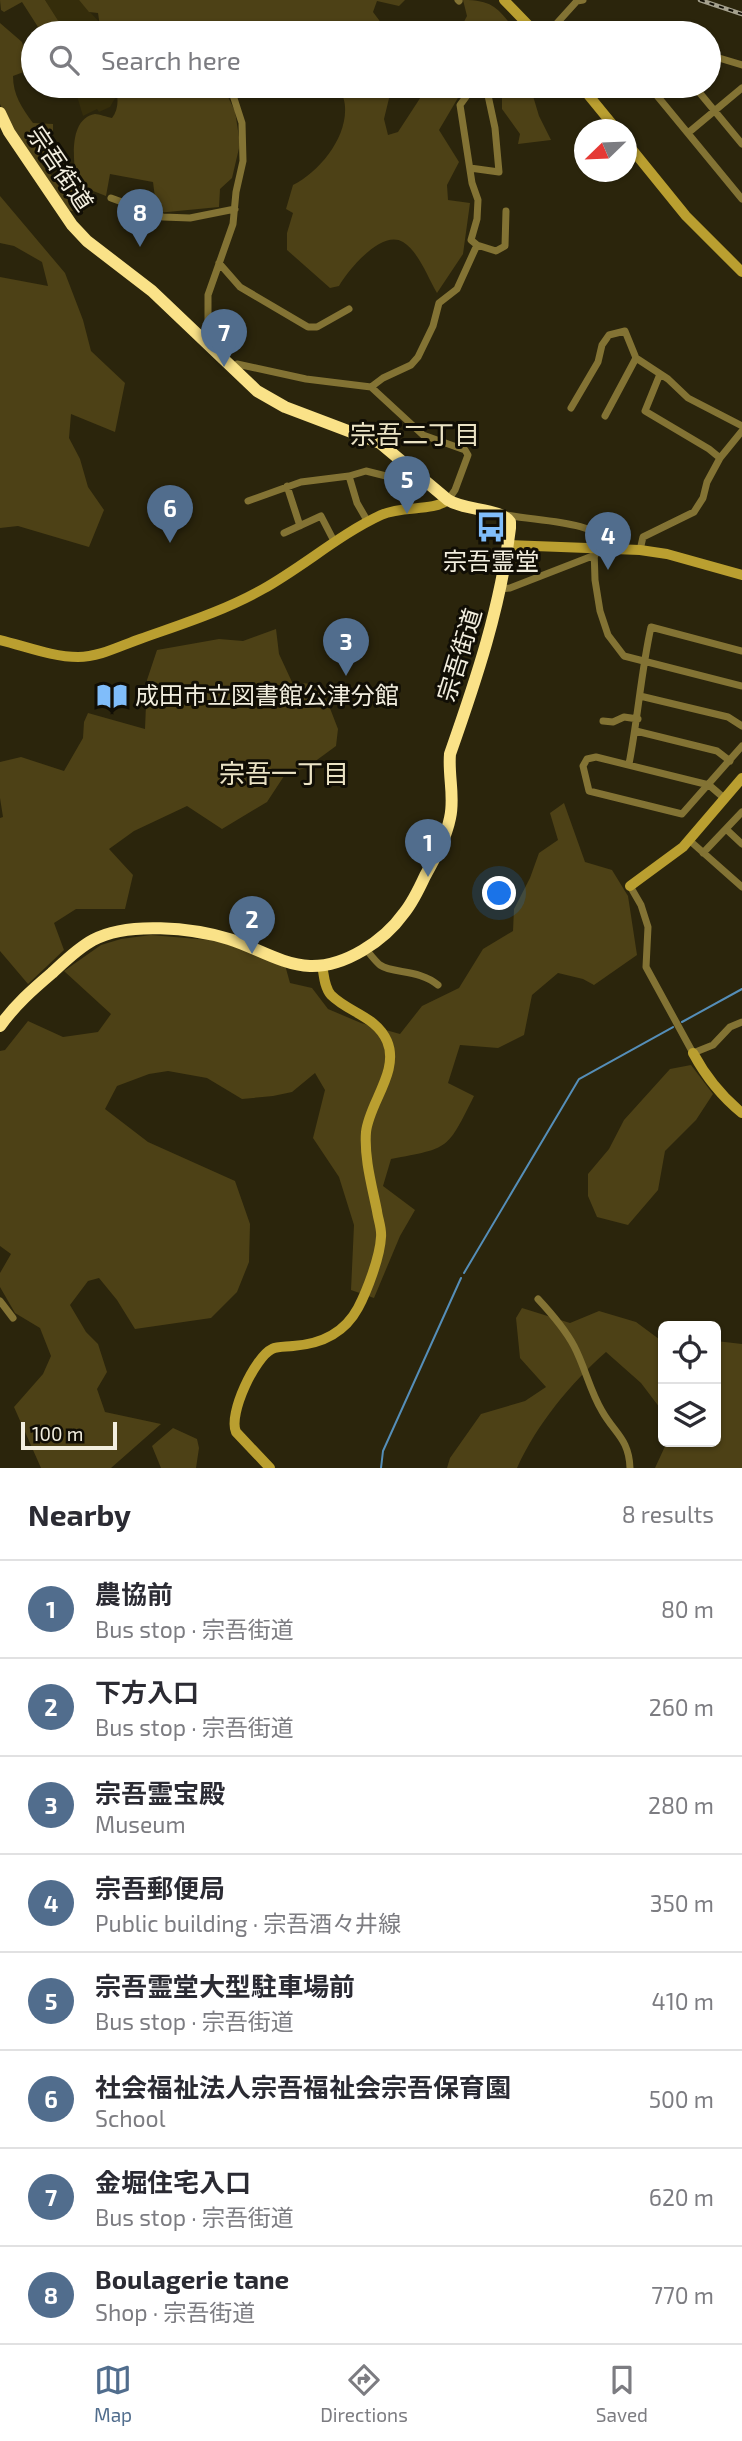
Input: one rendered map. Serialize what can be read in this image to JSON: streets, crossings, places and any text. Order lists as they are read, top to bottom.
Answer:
{
  "streets": {
    "highway": ["宗吾街道"]
  },
  "districts": ["宗吾二丁目", "宗吾一丁目"],
  "places": {
    "bus stop": ["宗吾霊堂"],
    "library": ["成田市立図書館公津分館"]
  },
  "scale_bar": "100 m",
  "north": "bottom left",
  "page": {
    "search": "Search here",
    "pins": [
      "8",
      "7",
      "5",
      "6",
      "4",
      "3",
      "1",
      "2"
    ],
    "scale": "100 m",
    "heading": ["Nearby", "8 results"],
    "list": [
      {
        "mark": "1",
        "name": "農協前",
        "note": "Bus stop · 宗吾街道",
        "value": "80 m"
      },
      {
        "mark": "2",
        "name": "下方入口",
        "note": "Bus stop · 宗吾街道",
        "value": "260 m"
      },
      {
        "mark": "3",
        "name": "宗吾霊宝殿",
        "note": "Museum",
        "value": "280 m"
      },
      {
        "mark": "4",
        "name": "宗吾郵便局",
        "note": "Public building · 宗吾酒々井線",
        "value": "350 m"
      },
      {
        "mark": "5",
        "name": "宗吾霊堂大型駐車場前",
        "note": "Bus stop · 宗吾街道",
        "value": "410 m"
      },
      {
        "mark": "6",
        "name": "社会福祉法人宗吾福祉会宗吾保育園",
        "note": "School",
        "value": "500 m"
      },
      {
        "mark": "7",
        "name": "金堀住宅入口",
        "note": "Bus stop · 宗吾街道",
        "value": "620 m"
      },
      {
        "mark": "8",
        "name": "Boulagerie tane",
        "note": "Shop · 宗吾街道",
        "value": "770 m"
      }
    ],
    "nav": ["Map", "Directions", "Saved"]
  }
}
